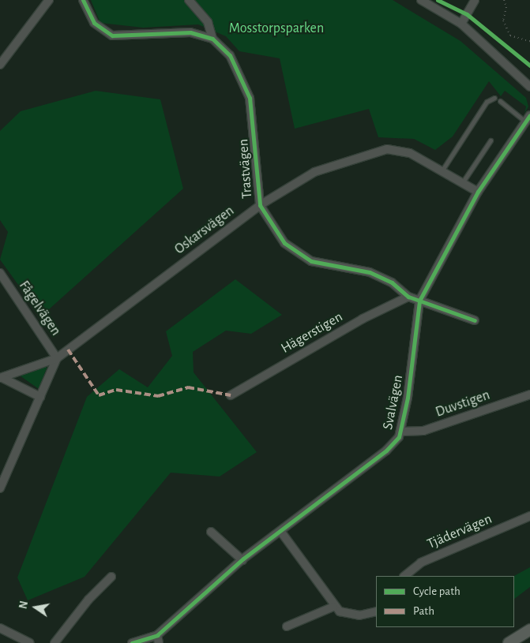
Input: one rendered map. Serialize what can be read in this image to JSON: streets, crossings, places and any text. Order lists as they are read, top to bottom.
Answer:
{
  "streets": {
    "street": [
      "Trastvägen",
      "Oskarsvägen",
      "Fågelvägen",
      "Hägerstigen",
      "Svalvägen",
      "Duvstigen",
      "Tjädervägen"
    ]
  },
  "crossings": [
    ["Trastvägen", "Oskarsvägen"],
    ["Trastvägen", "Hägerstigen"],
    ["Trastvägen", "Svalvägen"],
    ["Oskarsvägen", "Fågelvägen"],
    ["Oskarsvägen", "Svalvägen"],
    ["Svalvägen", "Duvstigen"]
  ],
  "parks": ["Mosstorpsparken"],
  "legend": ["Cycle path", "Path"],
  "north": "left"
}
